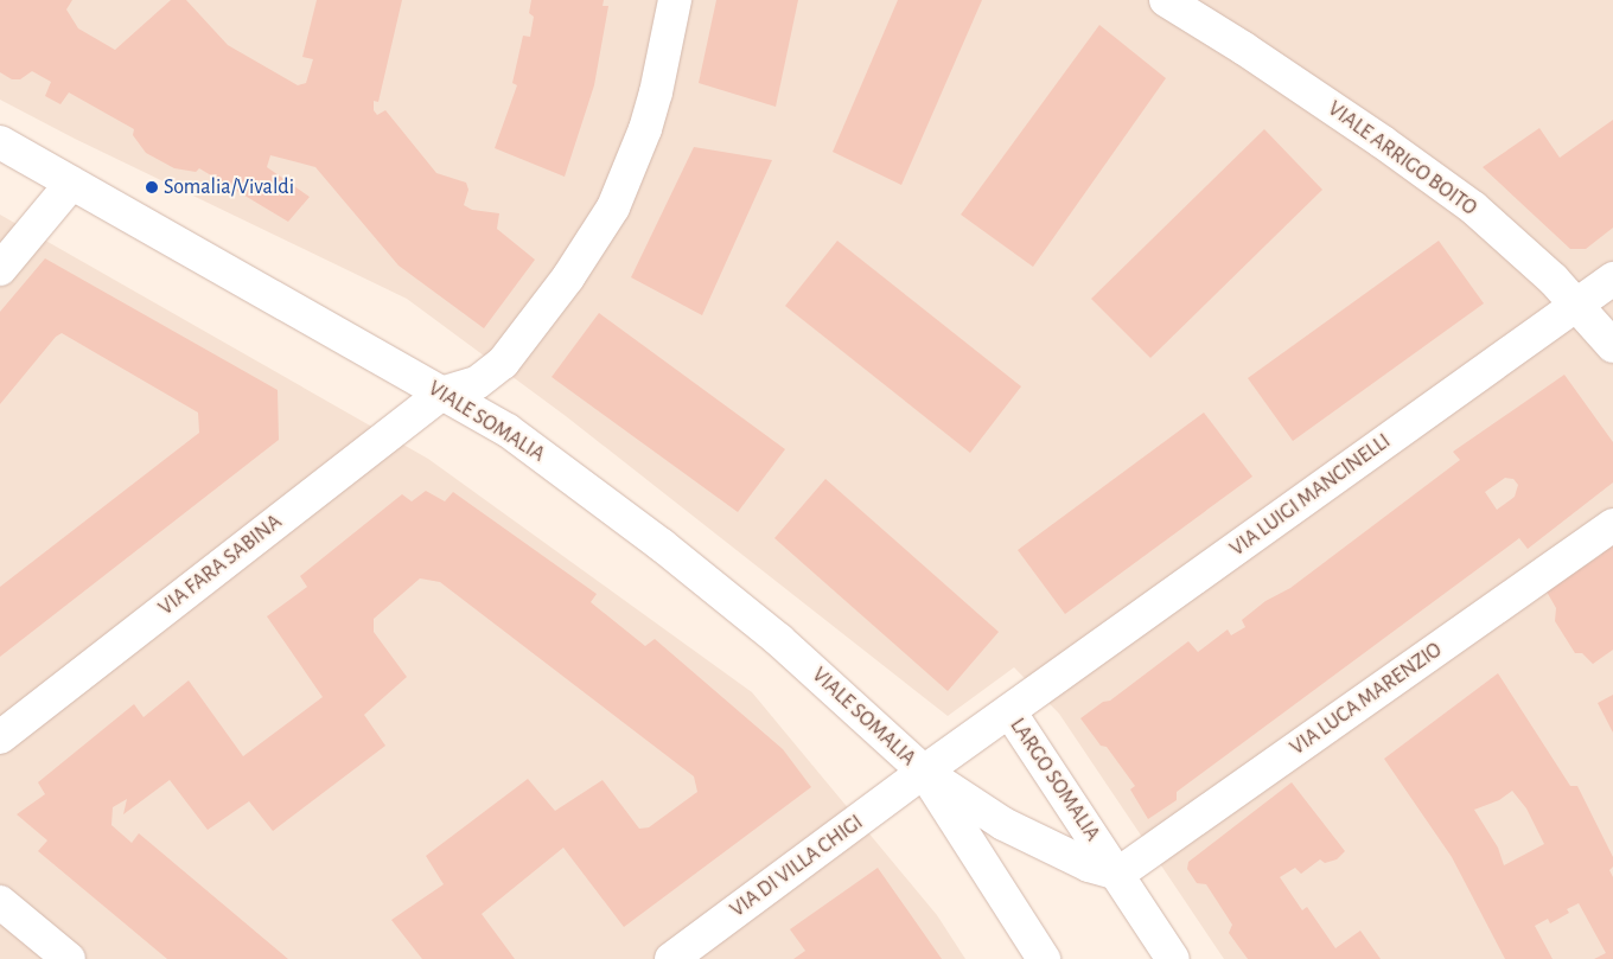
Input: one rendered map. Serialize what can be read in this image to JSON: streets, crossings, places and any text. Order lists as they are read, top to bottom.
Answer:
{
  "streets": {
    "street": [
      "VIALE ARRIGO BOITO",
      "VIALE SOMALIA",
      "VIA LUIGI MANCINELLI",
      "VIA FARA SABINA",
      "VIA LUCA MARENZIO",
      "LARGO SOMALIA",
      "VIA DI VILLA CHIGI"
    ]
  },
  "crossings": [
    ["VIALE ARRIGO BOITO", "VIA LUIGI MANCINELLI"],
    ["VIALE SOMALIA", "VIA FARA SABINA"],
    ["VIALE SOMALIA", "LARGO SOMALIA"],
    ["VIALE SOMALIA", "VIA DI VILLA CHIGI"],
    ["VIA LUIGI MANCINELLI", "LARGO SOMALIA"],
    ["VIA LUCA MARENZIO", "LARGO SOMALIA"],
    ["LARGO SOMALIA", "VIA DI VILLA CHIGI"]
  ],
  "places": ["Somalia/Vivaldi"]
}
